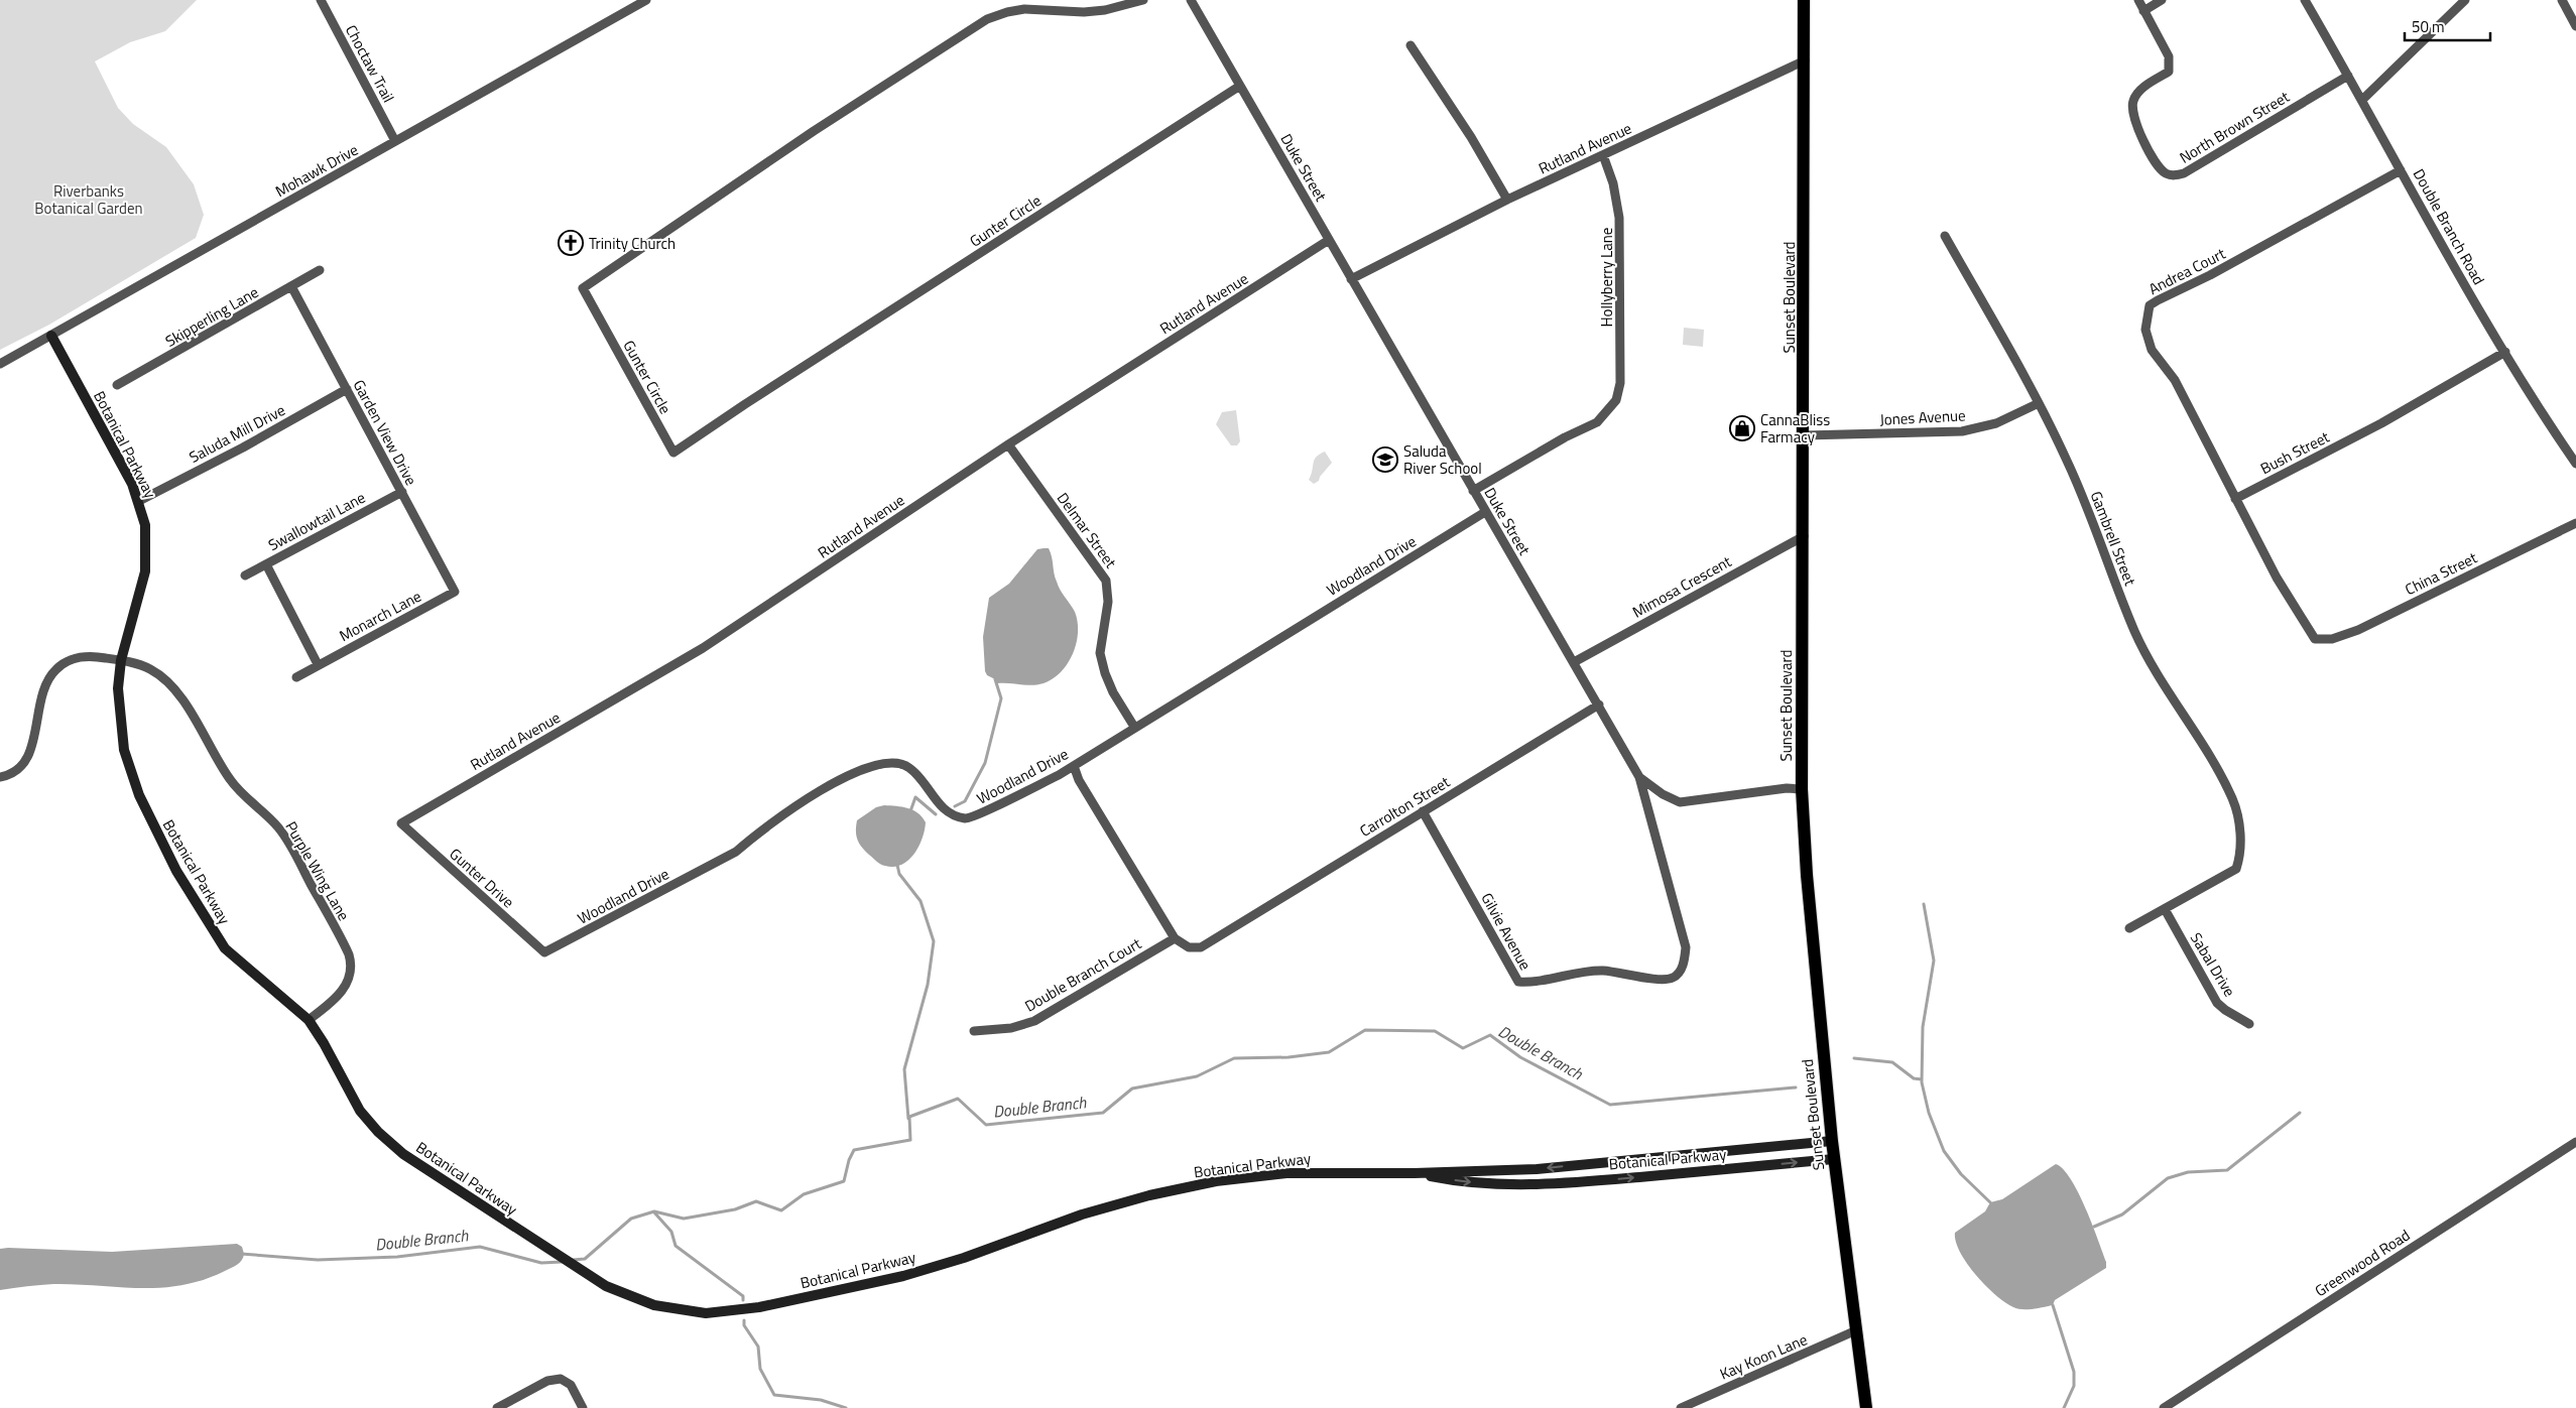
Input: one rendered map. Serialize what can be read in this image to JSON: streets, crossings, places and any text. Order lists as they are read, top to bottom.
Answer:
{
  "streets": {
    "main road": ["Sunset Boulevard"],
    "street": [
      "Choctaw Trail",
      "North Brown Street",
      "Rutland Avenue",
      "Duke Street",
      "Mohawk Drive",
      "Gunter Circle",
      "Double Branch Road",
      "Andrea Court",
      "Hollyberry Lane",
      "Skipperling Lane",
      "Jones Avenue",
      "Garden View Drive",
      "Saluda Mill Drive",
      "Botanical Parkway",
      "Bush Street",
      "Swallowtail Lane",
      "Delmar Street",
      "Gambrell Street",
      "Woodland Drive",
      "China Street",
      "Mimosa Crescent",
      "Monarch Lane",
      "Carrolton Street",
      "Purple Wing Lane",
      "Gunter Drive",
      "Gilvie Avenue",
      "Sabal Drive",
      "Double Branch Court",
      "Greenwood Road",
      "Kay Koon Lane"
    ]
  },
  "crossings": [
    ["Choctaw Trail", "Mohawk Drive"],
    ["North Brown Street", "Double Branch Road"],
    ["Rutland Avenue", "Duke Street"],
    ["Rutland Avenue", "Hollyberry Lane"],
    ["Rutland Avenue", "Sunset Boulevard"],
    ["Rutland Avenue", "Delmar Street"],
    ["Rutland Avenue", "Gunter Drive"],
    ["Duke Street", "Gunter Circle"],
    ["Duke Street", "Hollyberry Lane"],
    ["Duke Street", "Sunset Boulevard"],
    ["Duke Street", "Woodland Drive"],
    ["Duke Street", "Mimosa Crescent"],
    ["Duke Street", "Carrolton Street"],
    ["Duke Street", "Gilvie Avenue"],
    ["Mohawk Drive", "Botanical Parkway"],
    ["Double Branch Road", "Andrea Court"],
    ["Double Branch Road", "Bush Street"],
    ["Andrea Court", "Bush Street"],
    ["Andrea Court", "China Street"],
    ["Sunset Boulevard", "Jones Avenue"],
    ["Sunset Boulevard", "Botanical Parkway"],
    ["Sunset Boulevard", "Mimosa Crescent"],
    ["Sunset Boulevard", "Kay Koon Lane"],
    ["Skipperling Lane", "Garden View Drive"],
    ["Jones Avenue", "Gambrell Street"],
    ["Garden View Drive", "Saluda Mill Drive"],
    ["Garden View Drive", "Swallowtail Lane"],
    ["Garden View Drive", "Monarch Lane"],
    ["Saluda Mill Drive", "Botanical Parkway"],
    ["Botanical Parkway", "Purple Wing Lane"],
    ["Bush Street", "China Street"],
    ["Delmar Street", "Woodland Drive"],
    ["Gambrell Street", "Sabal Drive"],
    ["Woodland Drive", "Gunter Drive"],
    ["Carrolton Street", "Gilvie Avenue"],
    ["Carrolton Street", "Double Branch Court"]
  ],
  "water": ["Double Branch"],
  "parks": ["Riverbanks Botanical Garden"],
  "places": {
    "church": ["Trinity Church"],
    "shop": ["CannaBliss Farmacy"],
    "school or university": ["Saluda River School"]
  },
  "scale_bar": "50 m"
}
